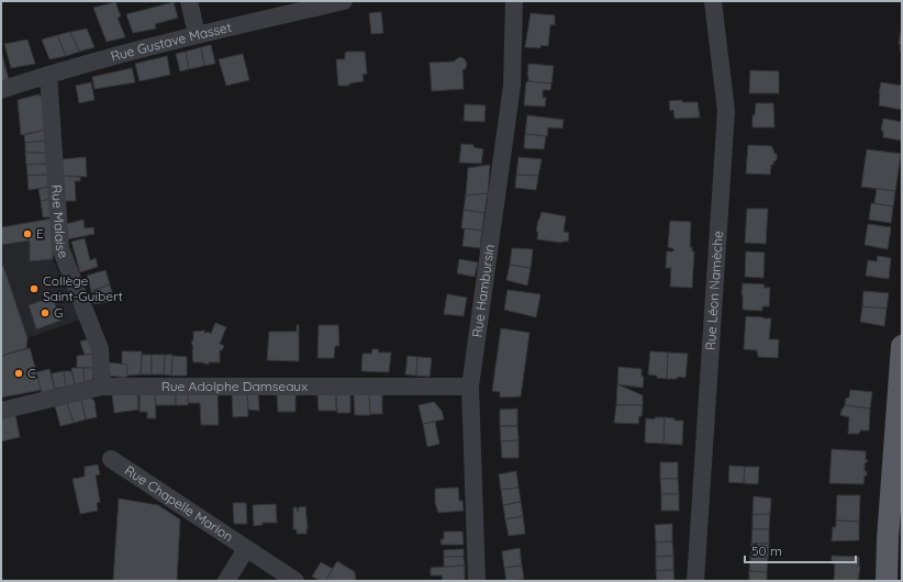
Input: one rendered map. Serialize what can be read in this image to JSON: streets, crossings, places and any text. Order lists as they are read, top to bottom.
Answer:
{
  "streets": {
    "street": [
      "Rue Gustave Masset",
      "Rue Malaise",
      "Rue Hambursin",
      "Rue Léon Namèche",
      "Rue Adolphe Damseaux",
      "Rue Chapelle Marion"
    ]
  },
  "crossings": [
    ["Rue Gustave Masset", "Rue Malaise"],
    ["Rue Malaise", "Rue Adolphe Damseaux"],
    ["Rue Hambursin", "Rue Adolphe Damseaux"]
  ],
  "places": [
    "E",
    "Collège Saint-Guibert",
    "G",
    "C"
  ],
  "scale_bar": "50 m"
}
